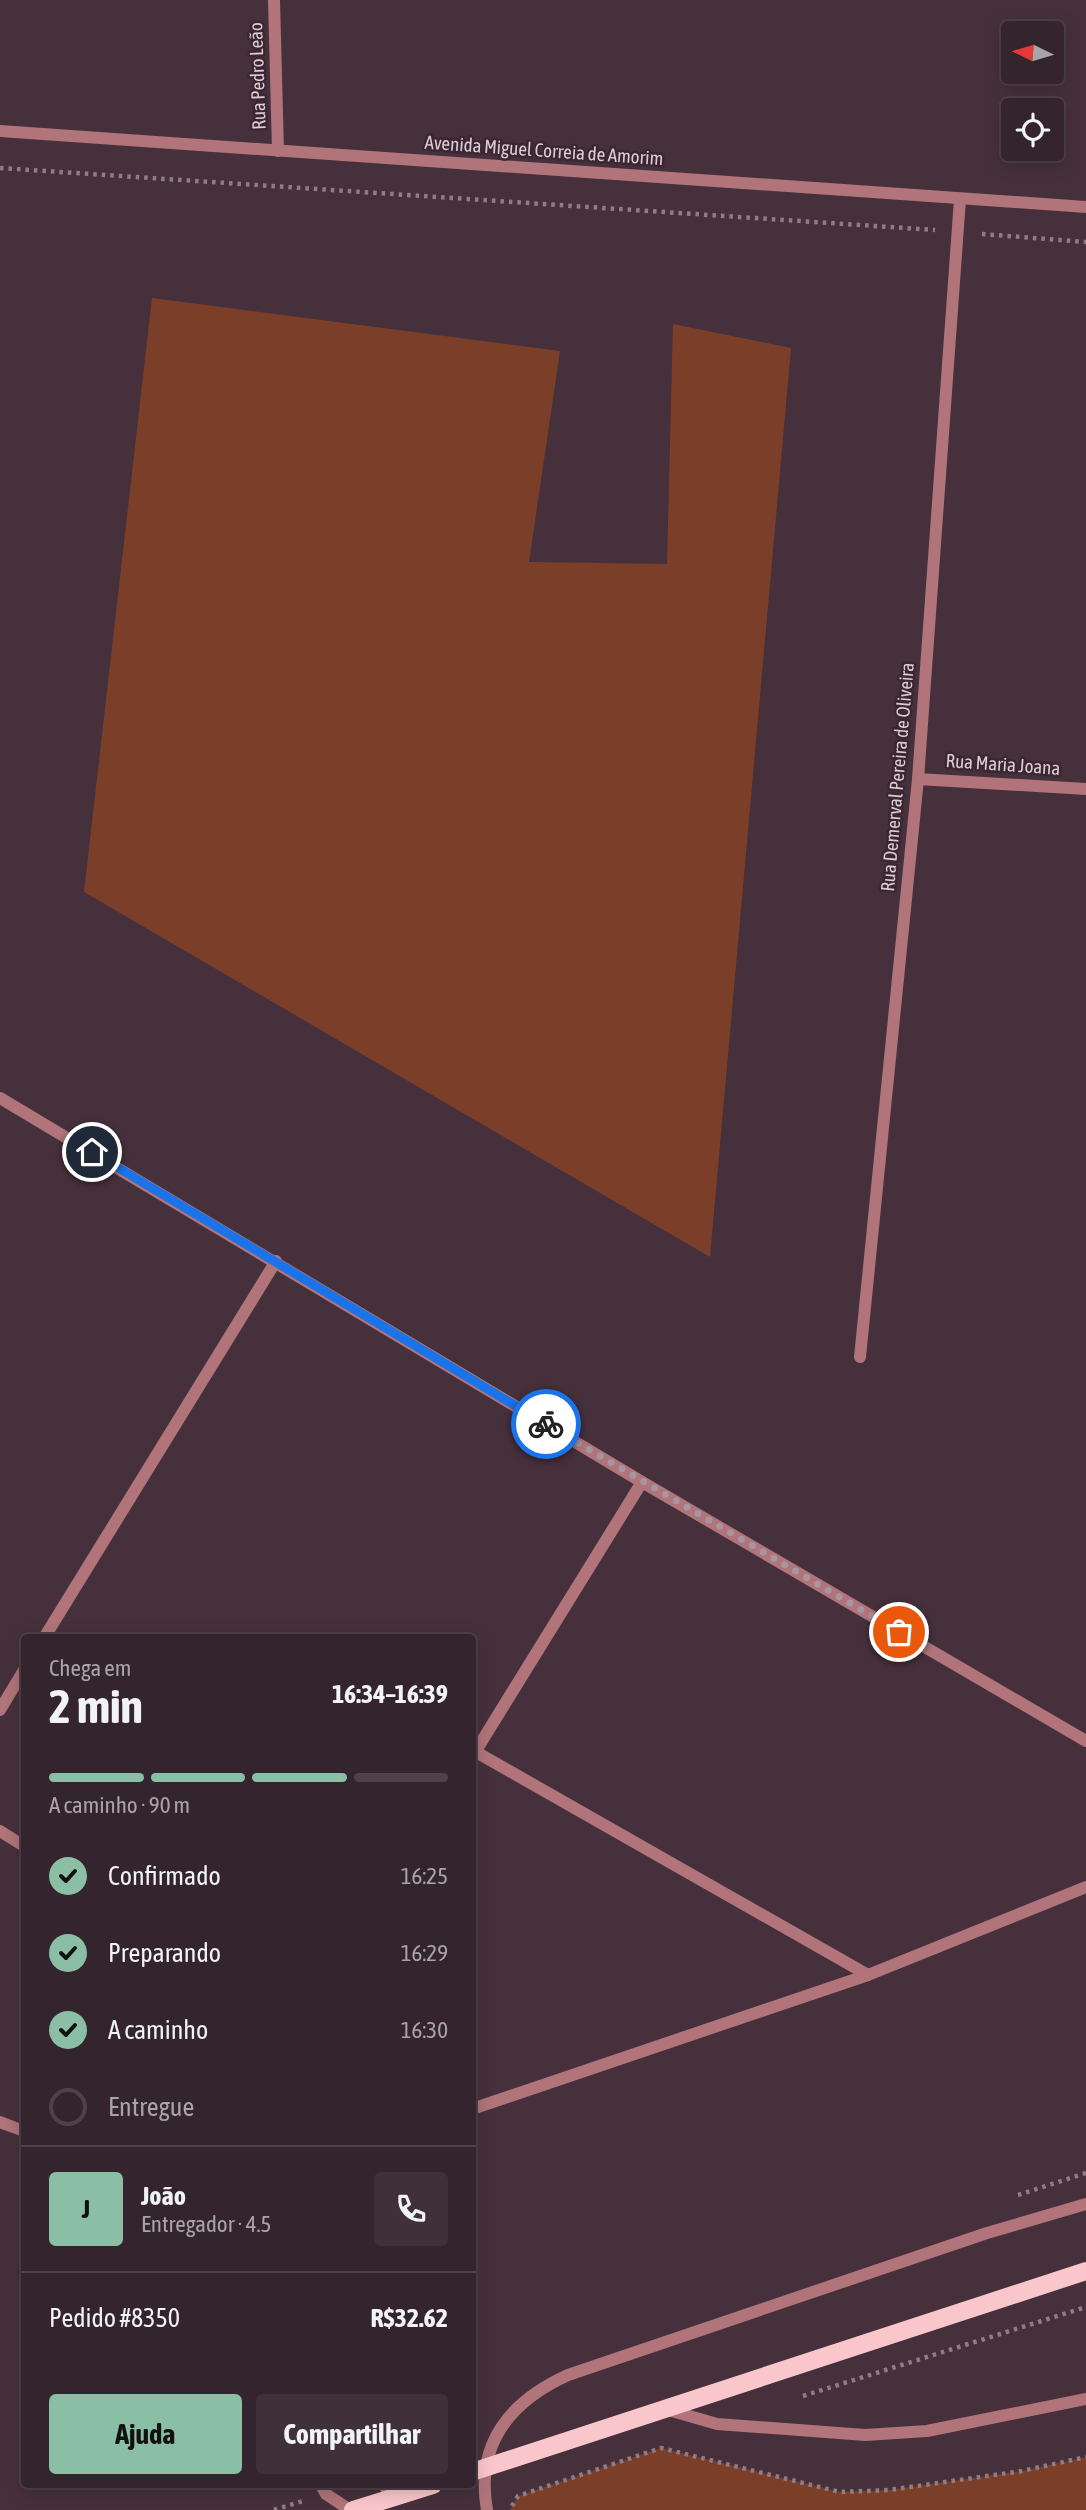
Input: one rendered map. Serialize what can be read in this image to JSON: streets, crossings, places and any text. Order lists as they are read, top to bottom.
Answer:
{
  "streets": {
    "street": [
      "Rua Pedro Leão",
      "Avenida Miguel Correia de Amorim",
      "Rua Maria Joana",
      "Rua Demerval Pereira de Oliveira"
    ]
  },
  "crossings": [
    ["Rua Pedro Leão", "Avenida Miguel Correia de Amorim"],
    ["Avenida Miguel Correia de Amorim", "Rua Demerval Pereira de Oliveira"],
    ["Rua Maria Joana", "Rua Demerval Pereira de Oliveira"]
  ],
  "north": "left",
  "page": {
    "heading": ["2 min", "Chega em", "16:34–16:39"],
    "panel": [
      "João",
      "Entregador · 4.5",
      "Pedido #8350",
      "R$32.62"
    ],
    "bar": "A caminho · 90 m",
    "list": [
      ["Confirmado", "16:25"],
      ["Preparando", "16:29"],
      ["A caminho", "16:30"],
      "Entregue"
    ],
    "round": "J",
    "buttons": ["Ajuda", "Compartilhar"]
  }
}
